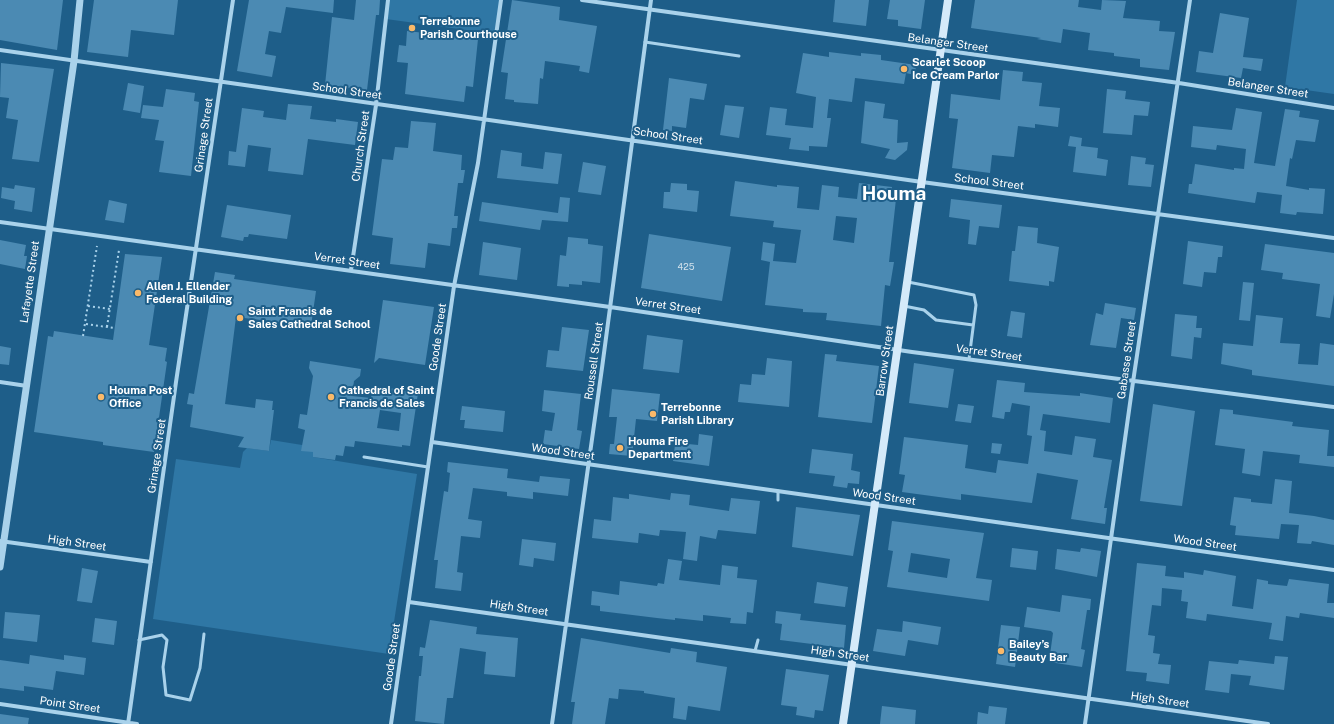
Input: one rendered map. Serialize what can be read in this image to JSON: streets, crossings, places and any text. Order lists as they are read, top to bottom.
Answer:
{
  "streets": {
    "main road": ["Barrow Street"],
    "street": [
      "Belanger Street",
      "School Street",
      "Grinage Street",
      "Church Street",
      "Verret Street",
      "Lafayette Street",
      "Goode Street",
      "Gabasse Street",
      "Roussell Street",
      "Wood Street",
      "High Street",
      "Point Street"
    ]
  },
  "crossings": [
    ["Belanger Street", "Gabasse Street"],
    ["Belanger Street", "Roussell Street"],
    ["Belanger Street", "Barrow Street"],
    ["School Street", "Grinage Street"],
    ["School Street", "Church Street"],
    ["School Street", "Lafayette Street"],
    ["School Street", "Goode Street"],
    ["School Street", "Gabasse Street"],
    ["School Street", "Roussell Street"],
    ["School Street", "Barrow Street"],
    ["Grinage Street", "Verret Street"],
    ["Grinage Street", "High Street"],
    ["Grinage Street", "Point Street"],
    ["Church Street", "Verret Street"],
    ["Verret Street", "Lafayette Street"],
    ["Verret Street", "Goode Street"],
    ["Verret Street", "Gabasse Street"],
    ["Verret Street", "Roussell Street"],
    ["Verret Street", "Barrow Street"],
    ["Lafayette Street", "High Street"],
    ["Goode Street", "Wood Street"],
    ["Goode Street", "High Street"],
    ["Gabasse Street", "Wood Street"],
    ["Gabasse Street", "High Street"],
    ["Roussell Street", "Wood Street"],
    ["Roussell Street", "High Street"],
    ["Barrow Street", "Wood Street"],
    ["Barrow Street", "High Street"]
  ],
  "districts": ["Houma"],
  "places": [
    "Terrebonne Parish Courthouse",
    "Scarlet Scoop Ice Cream Parlor",
    "Allen J. Ellender Federal Building",
    "Saint Francis de Sales Cathedral School",
    "Houma Post Office",
    "Cathedral of Saint Francis de Sales",
    "Terrebonne Parish Library",
    "Houma Fire Department",
    "Bailey’s Beauty Bar"
  ],
  "house_numbers": ["425"]
}
